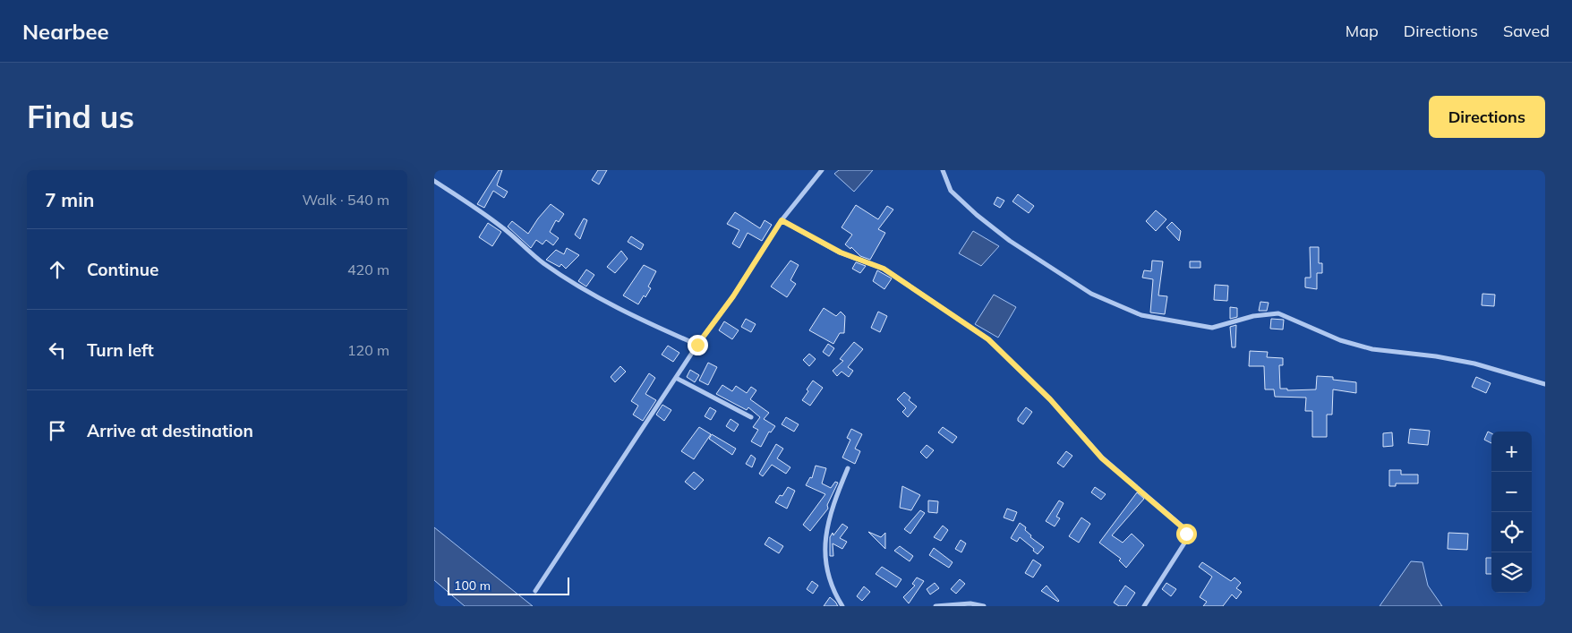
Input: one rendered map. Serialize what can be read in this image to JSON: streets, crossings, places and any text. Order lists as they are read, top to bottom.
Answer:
{
  "scale_bar": "100 m",
  "page": {
    "header": "Nearbee",
    "nav": ["Map", "Directions", "Saved"],
    "buttons": "Directions",
    "title": "Find us",
    "heading": ["7 min", "Walk · 540 m"],
    "list": [
      ["Continue", "420 m"],
      ["Turn left", "120 m"],
      "Arrive at destination"
    ],
    "map_buttons": ["+", "−"],
    "scale": "100 m"
  }
}
